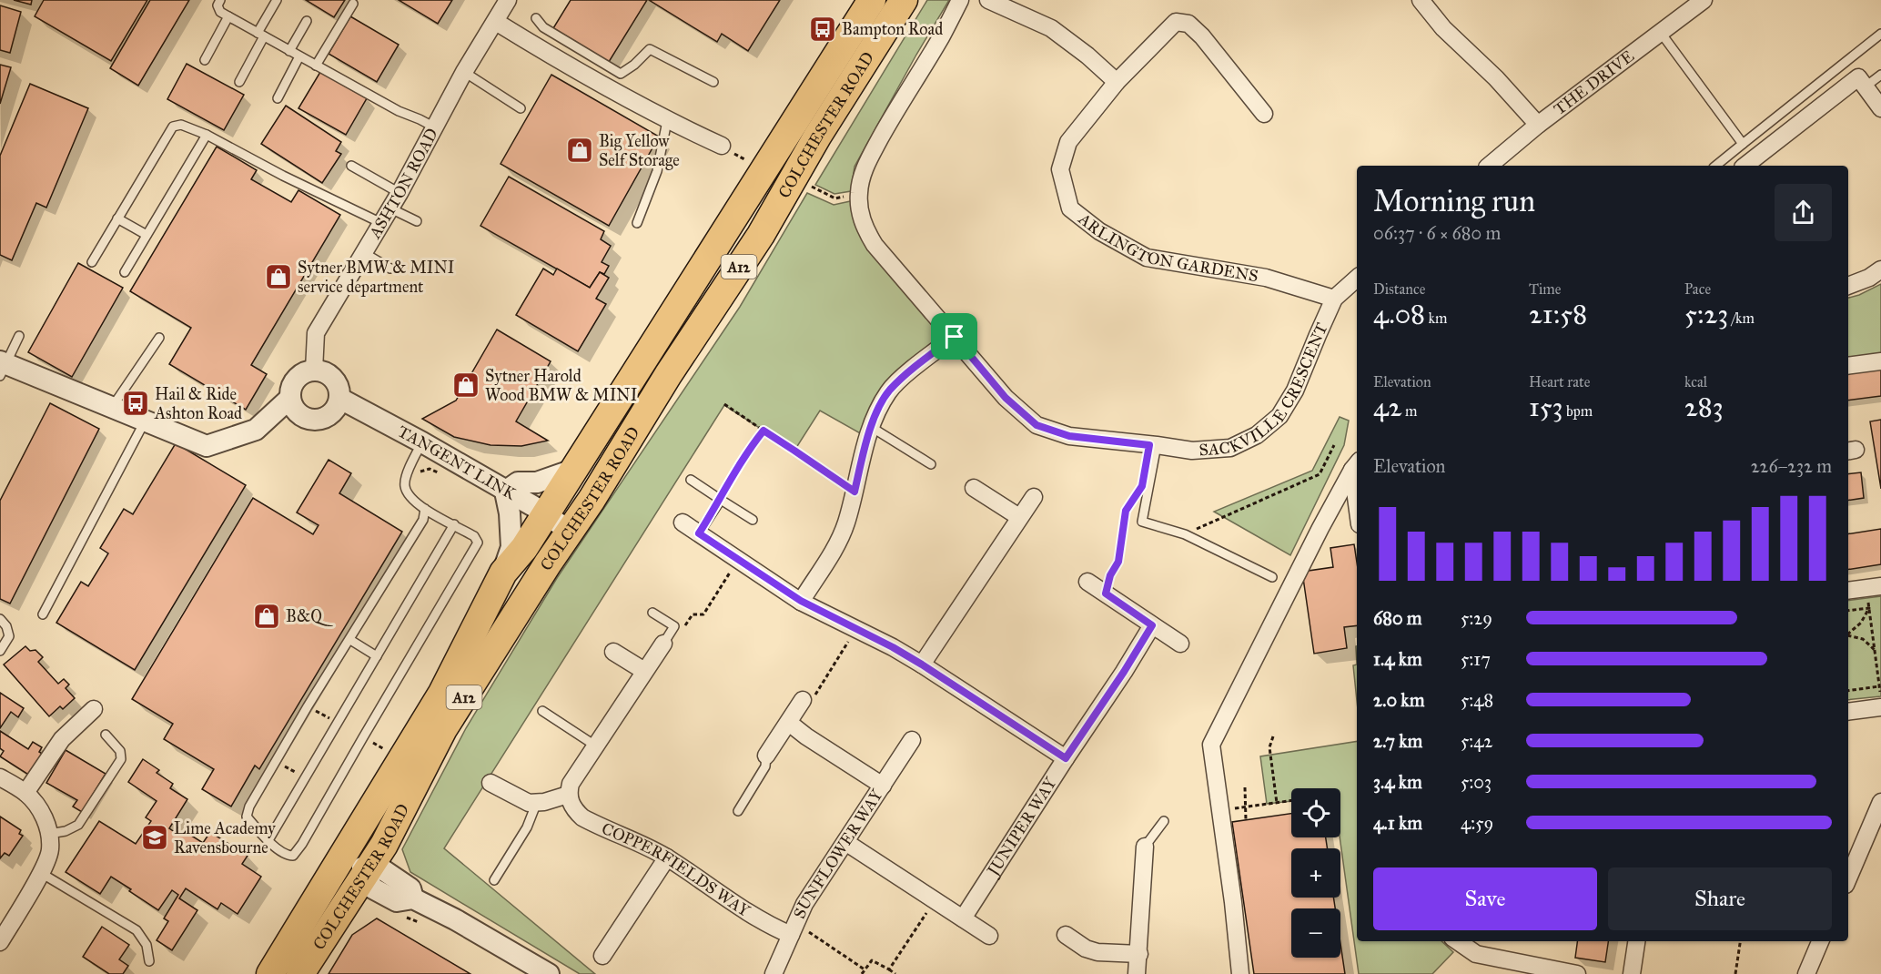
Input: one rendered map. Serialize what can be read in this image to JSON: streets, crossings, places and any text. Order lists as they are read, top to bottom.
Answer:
{
  "streets": {
    "highway": ["COLCHESTER ROAD", "A12"],
    "street": [
      "THE DRIVE",
      "ASHTON ROAD",
      "ARLINGTON GARDENS",
      "SACKVILLE CRESCENT",
      "TANGENT LINK",
      "JUNIPER WAY",
      "SUNFLOWER WAY",
      "COPPERFIELDS WAY"
    ]
  },
  "crossings": [
    ["COLCHESTER ROAD", "A12"],
    ["COLCHESTER ROAD", "TANGENT LINK"],
    ["ASHTON ROAD", "TANGENT LINK"],
    ["ARLINGTON GARDENS", "SACKVILLE CRESCENT"],
    ["SUNFLOWER WAY", "COPPERFIELDS WAY"]
  ],
  "places": {
    "bus stop": ["Bampton Road", "Hail & Ride Ashton Road"],
    "shop": [
      "Big Yellow Self Storage",
      "Sytner BMW & MINI service department",
      "Sytner Harold Wood BMW & MINI",
      "B&Q"
    ],
    "school or university": ["Lime Academy Ravensbourne"]
  },
  "page": {
    "heading": ["Morning run", "06:37 · 6 × 680 m"],
    "stats": [
      ["Distance", "4.08 km"],
      ["Time", "21:58"],
      ["Pace", "5:23 /km"],
      ["Elevation", "42 m"],
      ["Heart rate", "153 bpm"],
      ["kcal", "283"]
    ],
    "chart": ["Elevation", "226–232 m"],
    "list": [
      {
        "name": "680 m",
        "note": "5:29"
      },
      {
        "name": "1.4 km",
        "note": "5:17"
      },
      {
        "name": "2.0 km",
        "note": "5:48"
      },
      {
        "name": "2.7 km",
        "note": "5:42"
      },
      {
        "name": "3.4 km",
        "note": "5:03"
      },
      {
        "name": "4.1 km",
        "note": "4:59"
      }
    ],
    "map_buttons": ["+", "−"],
    "buttons": ["Save", "Share"]
  }
}
